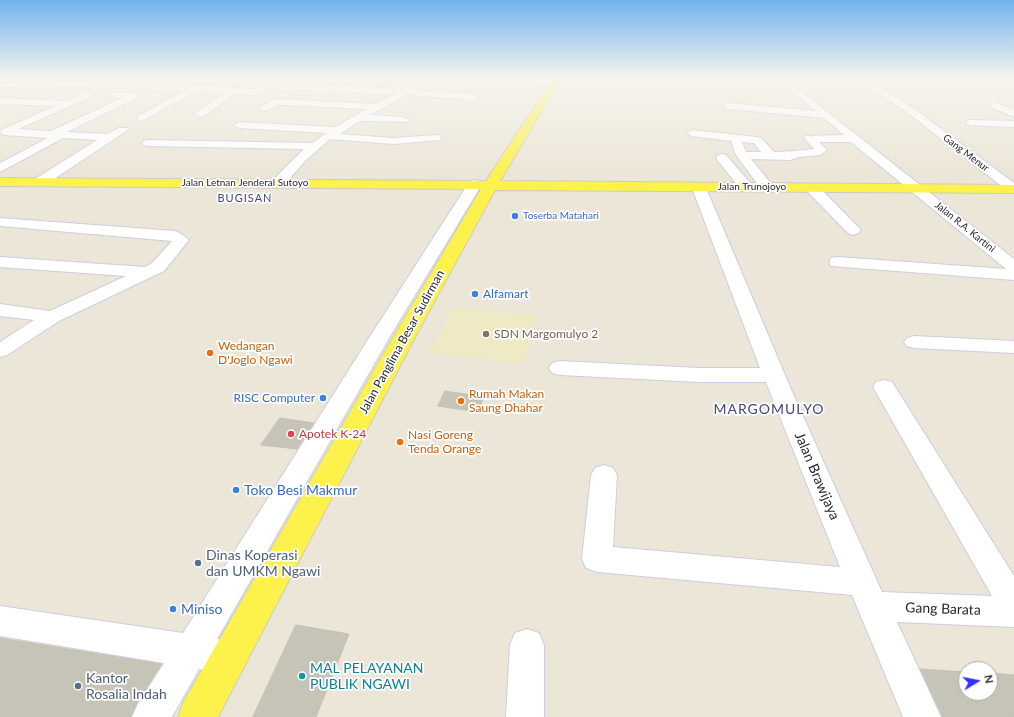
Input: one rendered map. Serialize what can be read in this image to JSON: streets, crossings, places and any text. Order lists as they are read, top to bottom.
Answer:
{
  "streets": {
    "main road": ["Jalan Letnan Jenderal Sutoyo", "Jalan Trunojoyo", "Jalan Panglima Besar Sudirman"],
    "street": [
      "Gang Menur",
      "Jalan R.A. Kartini",
      "Jalan Brawijaya",
      "Gang Barata"
    ]
  },
  "crossings": [
    ["Gang Menur", "Jalan Trunojoyo"],
    ["Jalan Letnan Jenderal Sutoyo", "Jalan Trunojoyo"],
    ["Jalan Letnan Jenderal Sutoyo", "Jalan Panglima Besar Sudirman"],
    ["Jalan Trunojoyo", "Jalan R.A. Kartini"],
    ["Jalan Trunojoyo", "Jalan Panglima Besar Sudirman"],
    ["Jalan Trunojoyo", "Jalan Brawijaya"],
    ["Jalan Brawijaya", "Gang Barata"]
  ],
  "districts": ["BUGISAN", "MARGOMULYO"],
  "places": [
    "Toserba Matahari",
    "Alfamart",
    "SDN Margomulyo 2",
    "Wedangan D'Joglo Ngawi",
    "RISC Computer",
    "Rumah Makan Saung Dhahar",
    "Apotek K-24",
    "Nasi Goreng Tenda Orange",
    "Toko Besi Makmur",
    "Dinas Koperasi dan UMKM Ngawi",
    "Miniso",
    "MAL PELAYANAN PUBLIK NGAWI",
    "Kantor Rosalia Indah"
  ],
  "north": "right"
}
